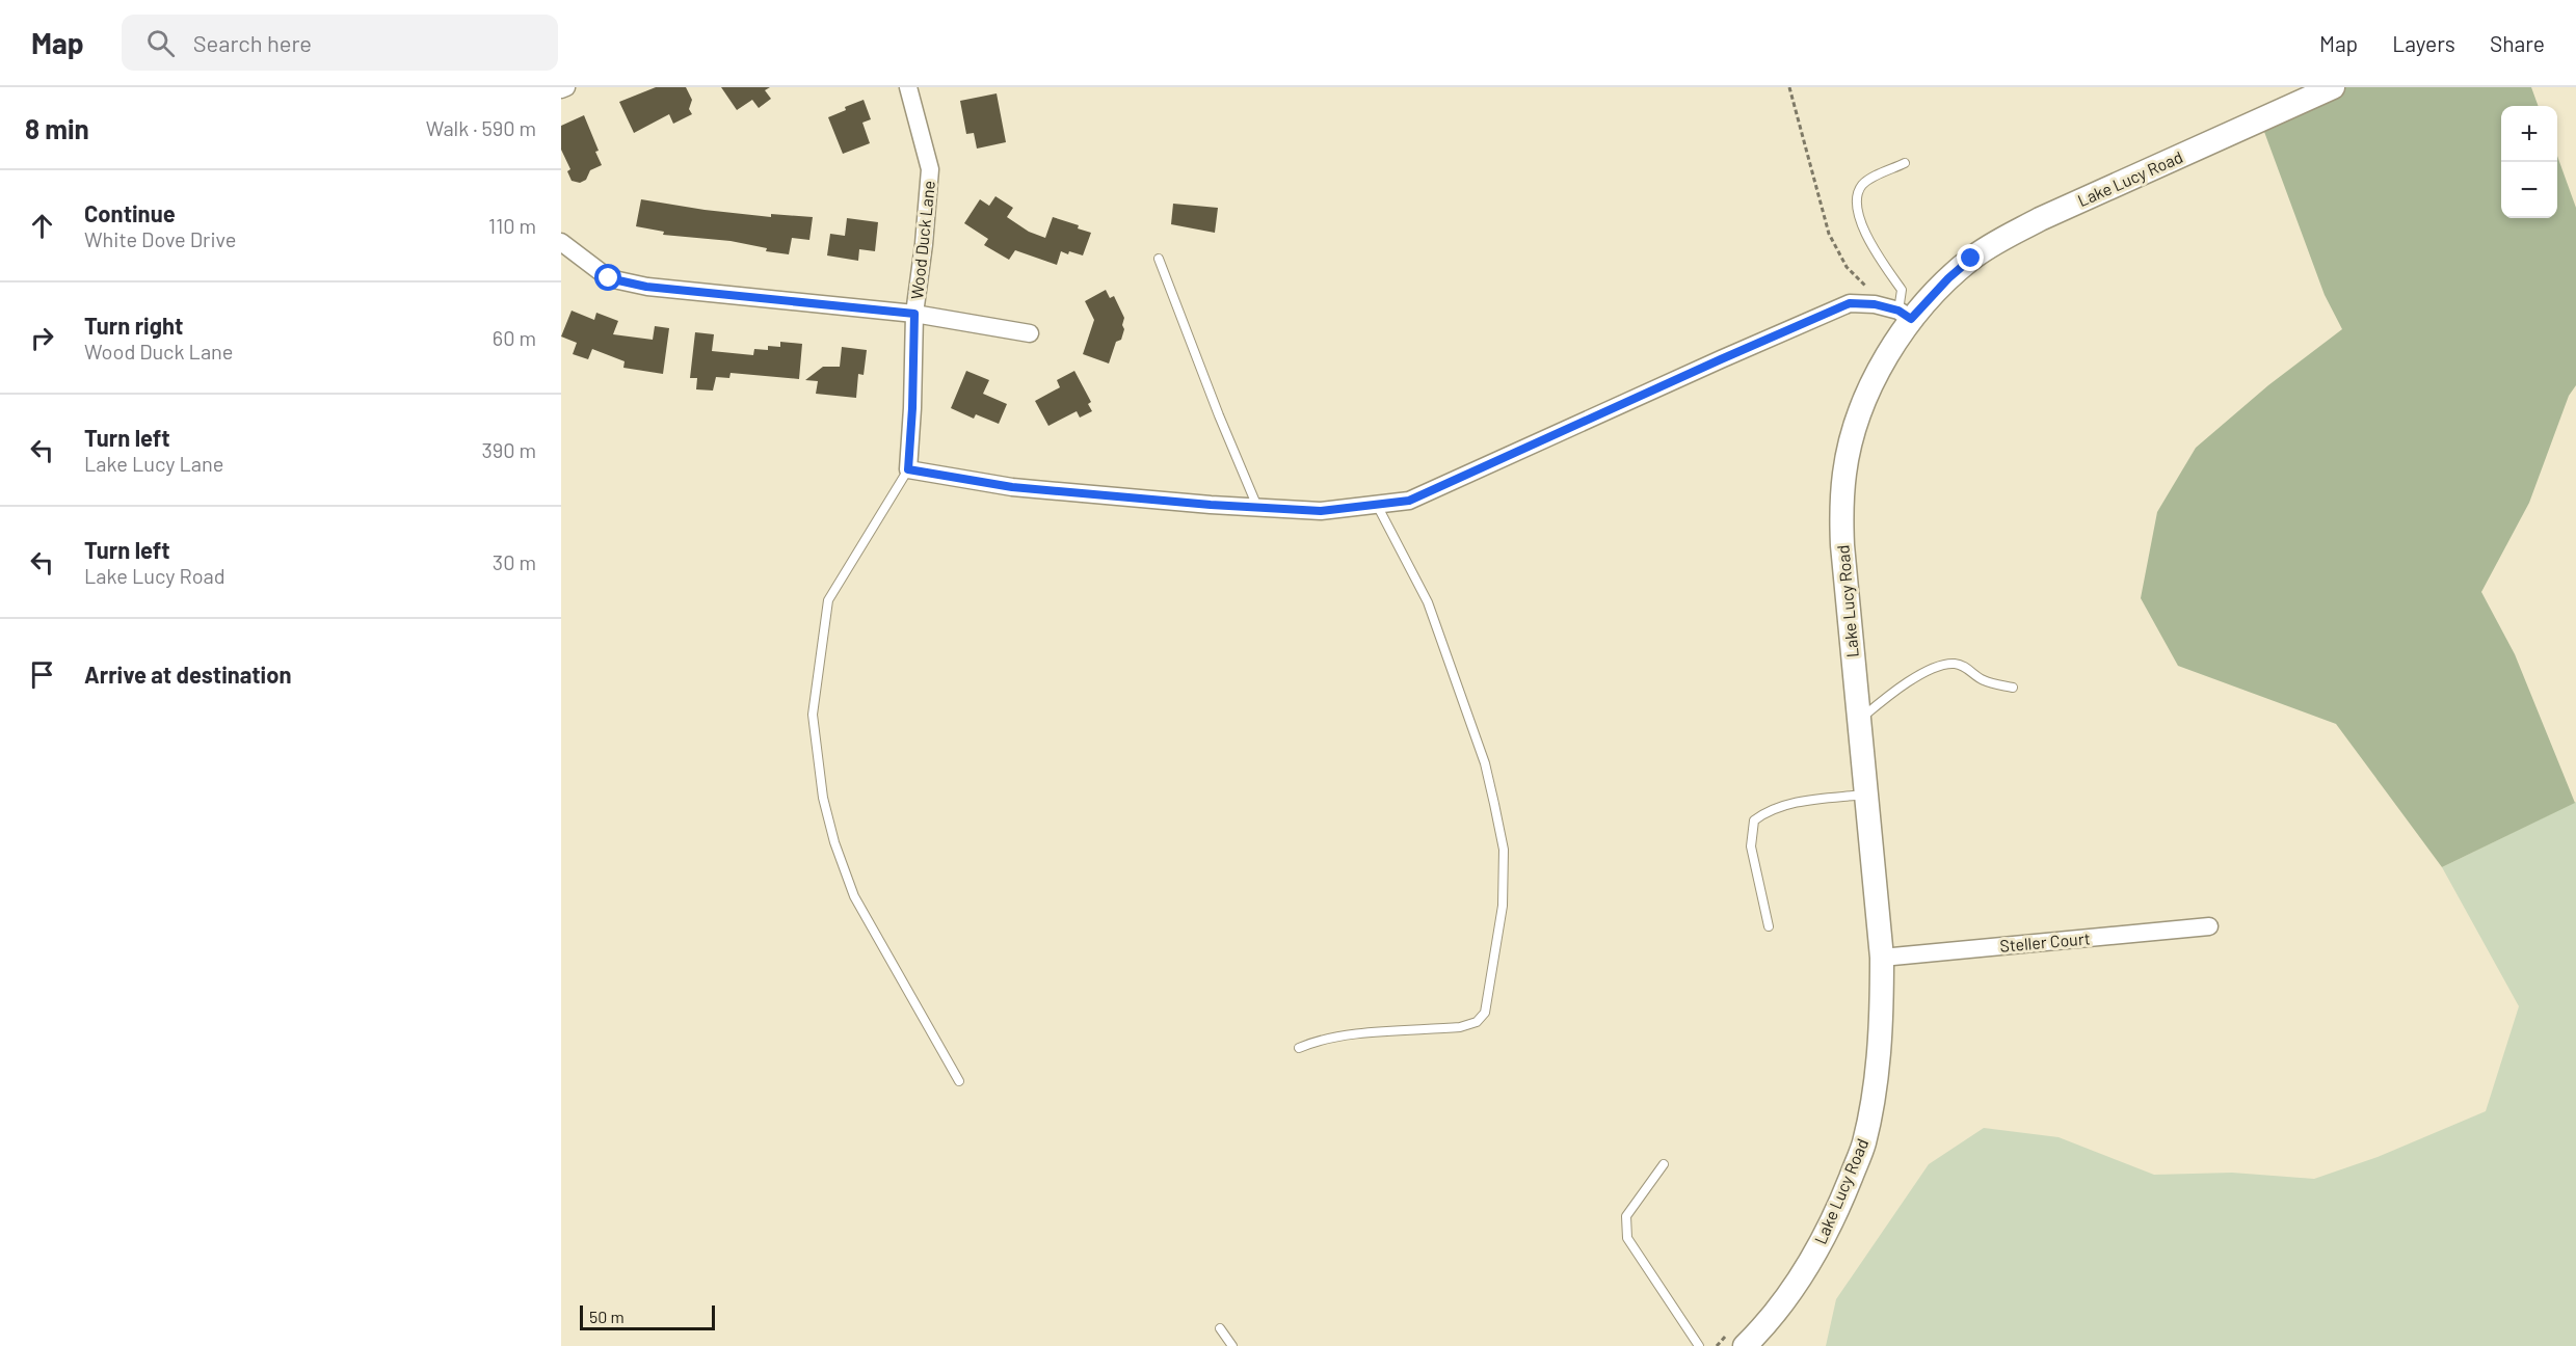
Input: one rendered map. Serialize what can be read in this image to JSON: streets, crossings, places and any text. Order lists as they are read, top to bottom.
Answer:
{
  "streets": {
    "street": ["Lake Lucy Road", "Wood Duck Lane", "Steller Court"]
  },
  "crossings": [
    ["Lake Lucy Road", "Steller Court"]
  ],
  "scale_bar": "50 m",
  "page": {
    "header": "Map",
    "search": "Search here",
    "nav": ["Map", "Layers", "Share"],
    "heading": ["8 min", "Walk · 590 m"],
    "map_buttons": ["+", "−"],
    "list": [
      ["Continue", "White Dove Drive", "110 m"],
      ["Turn right", "Wood Duck Lane", "60 m"],
      ["Turn left", "Lake Lucy Lane", "390 m"],
      ["Turn left", "Lake Lucy Road", "30 m"],
      "Arrive at destination"
    ],
    "scale": "50 m"
  }
}
